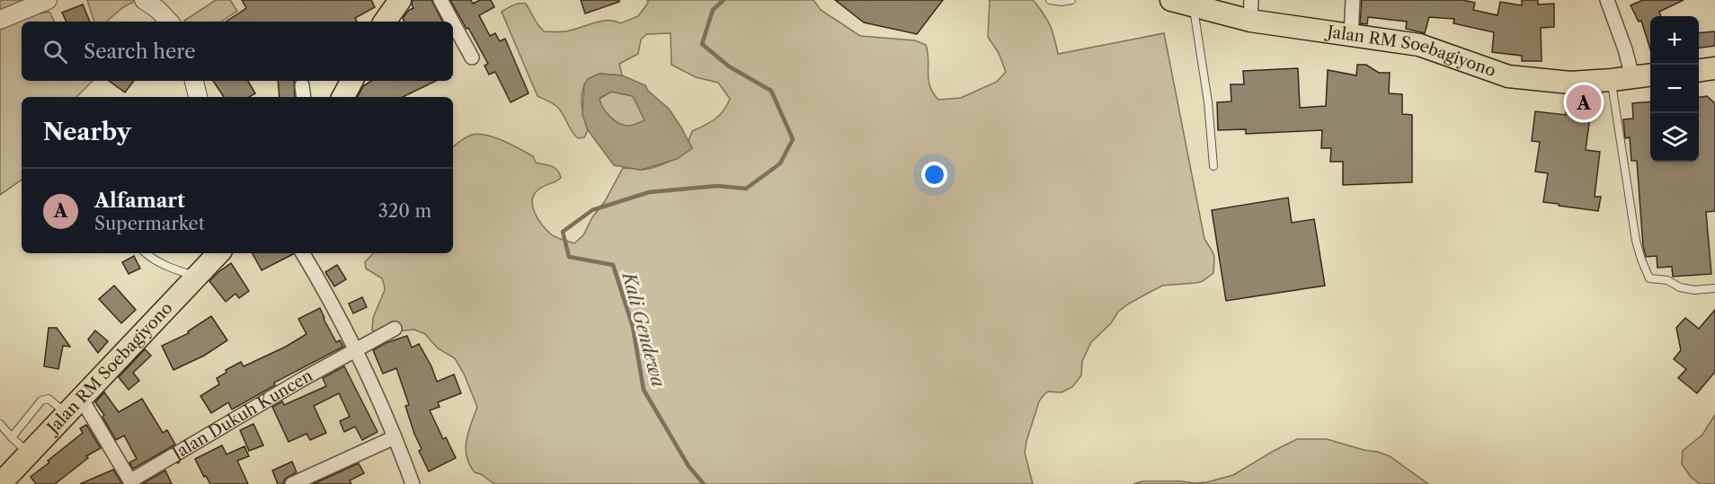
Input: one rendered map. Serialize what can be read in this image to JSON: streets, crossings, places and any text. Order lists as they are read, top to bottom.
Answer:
{
  "streets": {
    "main road": ["Jalan RM Soebagiyono"],
    "street": ["Jalan Dukuh Kuncen"]
  },
  "crossings": [
    ["Jalan RM Soebagiyono", "Jalan Dukuh Kuncen"]
  ],
  "water": ["Kali Gendewa"],
  "page": {
    "map_buttons": ["+", "−"],
    "search": "Search here",
    "pins": "A",
    "heading": "Nearby",
    "list": [
      {
        "mark": "A",
        "name": "Alfamart",
        "note": "Supermarket",
        "value": "320 m"
      }
    ]
  }
}
